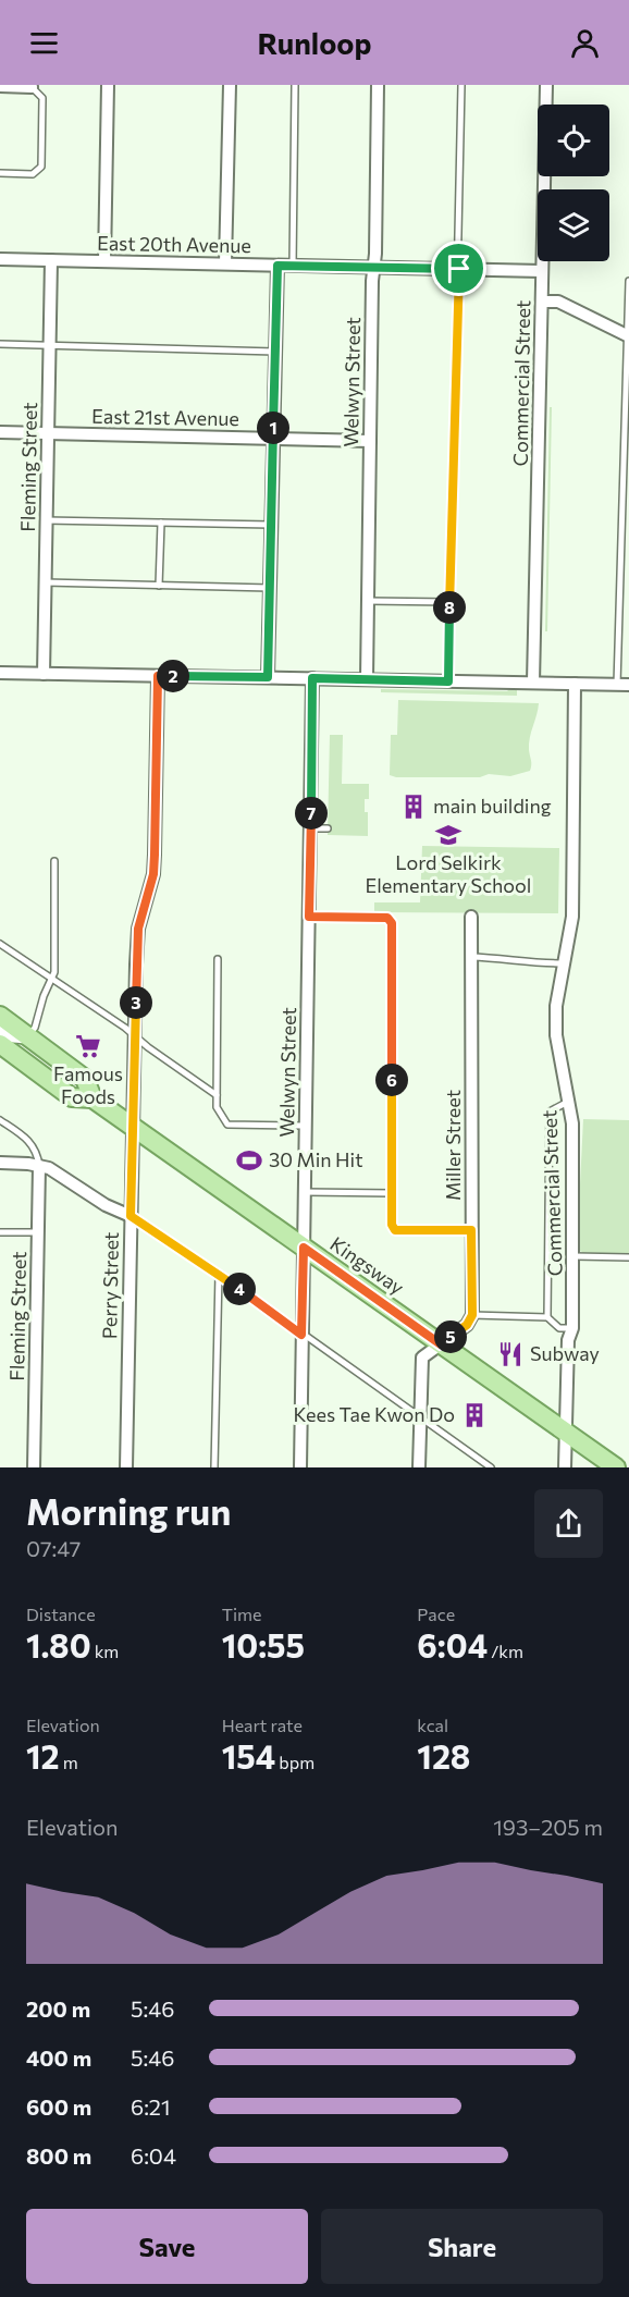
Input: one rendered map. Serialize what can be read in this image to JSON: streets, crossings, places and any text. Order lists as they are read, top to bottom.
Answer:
{
  "streets": {
    "main road": ["Kingsway"],
    "street": [
      "East 20th Avenue",
      "Welwyn Street",
      "Commercial Street",
      "East 21st Avenue",
      "Fleming Street",
      "Miller Street",
      "Perry Street"
    ]
  },
  "crossings": [
    ["East 20th Avenue", "Welwyn Street"],
    ["East 20th Avenue", "Commercial Street"],
    ["East 20th Avenue", "Fleming Street"],
    ["Welwyn Street", "East 21st Avenue"],
    ["Welwyn Street", "Kingsway"],
    ["Commercial Street", "Kingsway"],
    ["East 21st Avenue", "Fleming Street"],
    ["Kingsway", "Perry Street"]
  ],
  "places": {
    "building": ["main building", "Kees Tae Kwon Do"],
    "school or university": ["Lord Selkirk Elementary School"],
    "supermarket": ["Famous Foods"],
    "sports": ["30 Min Hit"],
    "restaurant": ["Subway"]
  },
  "page": {
    "header": "Runloop",
    "pins": [
      "1",
      "8",
      "2",
      "7",
      "3",
      "6",
      "4",
      "5"
    ],
    "heading": ["Morning run", "07:47"],
    "stats": [
      ["Distance", "1.80 km"],
      ["Time", "10:55"],
      ["Pace", "6:04 /km"],
      ["Elevation", "12 m"],
      ["Heart rate", "154 bpm"],
      ["kcal", "128"]
    ],
    "chart": ["Elevation", "193–205 m"],
    "list": [
      {
        "name": "200 m",
        "note": "5:46"
      },
      {
        "name": "400 m",
        "note": "5:46"
      },
      {
        "name": "600 m",
        "note": "6:21"
      },
      {
        "name": "800 m",
        "note": "6:04"
      }
    ],
    "buttons": ["Save", "Share"]
  }
}
